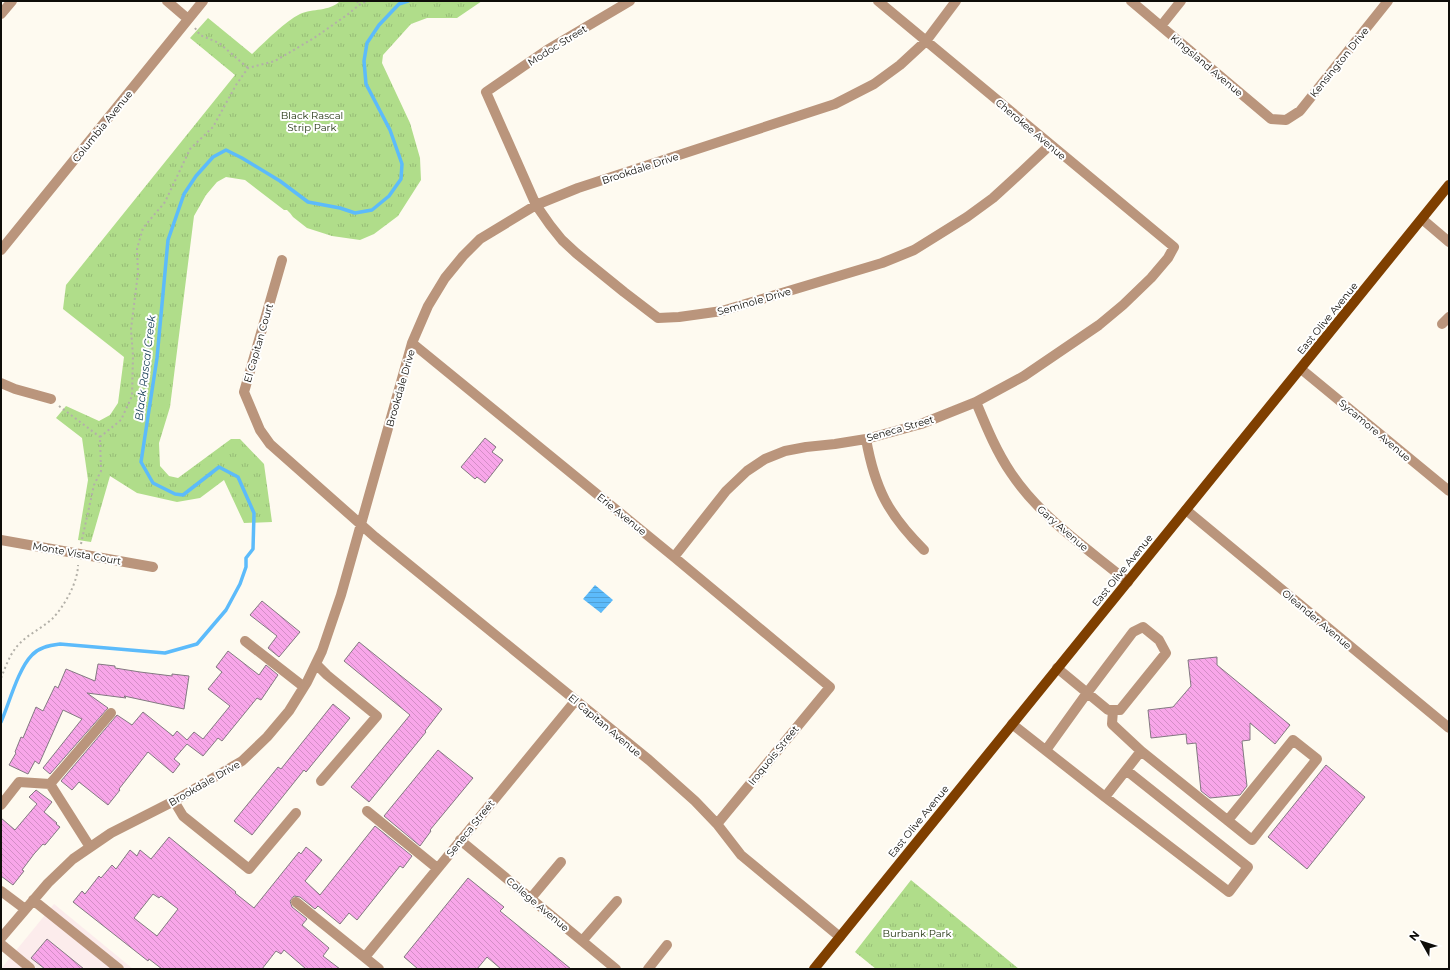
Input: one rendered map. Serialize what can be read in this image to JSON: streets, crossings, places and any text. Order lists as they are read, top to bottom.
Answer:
{
  "streets": {
    "main road": ["East Olive Avenue"],
    "street": [
      "Modoc Street",
      "Kensington Drive",
      "Kingsland Avenue",
      "Columbia Avenue",
      "Cherokee Avenue",
      "Brookdale Drive",
      "Seminole Drive",
      "El Capitan Court",
      "Seneca Street",
      "Sycamore Avenue",
      "Erie Avenue",
      "Gary Avenue",
      "Monte Vista Court",
      "Oleander Avenue",
      "El Capitan Avenue",
      "Iroquois Street",
      "College Avenue"
    ]
  },
  "crossings": [
    ["Modoc Street", "Seminole Drive"],
    ["Kensington Drive", "Kingsland Avenue"],
    ["Cherokee Avenue", "Brookdale Drive"],
    ["Cherokee Avenue", "Seminole Drive"],
    ["Cherokee Avenue", "Seneca Street"],
    ["Brookdale Drive", "Seminole Drive"],
    ["Brookdale Drive", "El Capitan Court"],
    ["Brookdale Drive", "Erie Avenue"],
    ["Brookdale Drive", "El Capitan Avenue"],
    ["East Olive Avenue", "Sycamore Avenue"],
    ["East Olive Avenue", "Gary Avenue"],
    ["East Olive Avenue", "Oleander Avenue"],
    ["East Olive Avenue", "El Capitan Avenue"],
    ["El Capitan Court", "El Capitan Avenue"],
    ["Seneca Street", "Erie Avenue"],
    ["Seneca Street", "Gary Avenue"],
    ["Seneca Street", "El Capitan Avenue"],
    ["Seneca Street", "College Avenue"],
    ["Erie Avenue", "Iroquois Street"],
    ["El Capitan Avenue", "Iroquois Street"]
  ],
  "water": ["Black Rascal Creek"],
  "parks": ["Black Rascal Strip Park", "Burbank Park"],
  "north": "top left"
}
